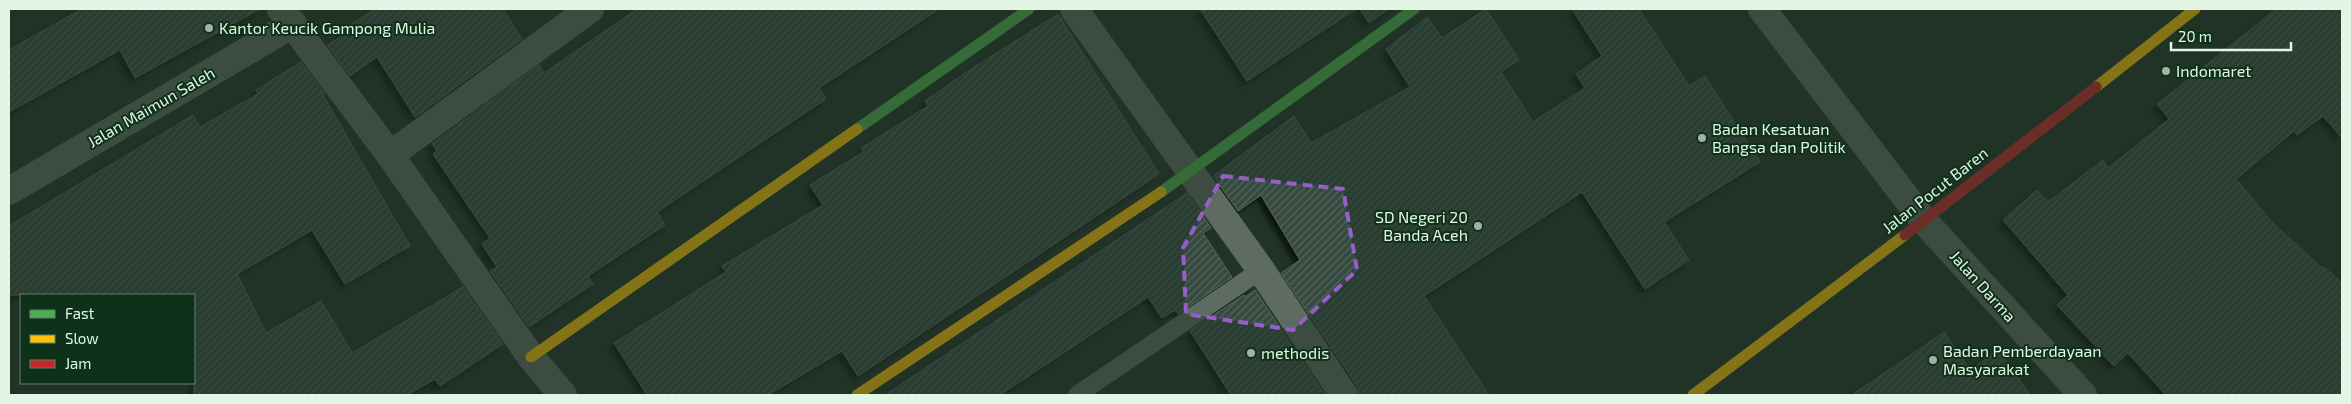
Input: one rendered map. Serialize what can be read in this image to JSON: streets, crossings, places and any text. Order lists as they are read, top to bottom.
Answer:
{
  "streets": {
    "street": ["Jalan Maimun Saleh", "Jalan Pocut Baren", "Jalan Darma"]
  },
  "crossings": [
    ["Jalan Pocut Baren", "Jalan Darma"]
  ],
  "places": [
    "Kantor Keucik Gampong Mulia",
    "Indomaret",
    "Badan Kesatuan Bangsa dan Politik",
    "SD Negeri 20 Banda Aceh",
    "methodis",
    "Badan Pemberdayaan Masyarakat"
  ],
  "legend": ["Fast", "Slow", "Jam"],
  "scale_bar": "20 m"
}
